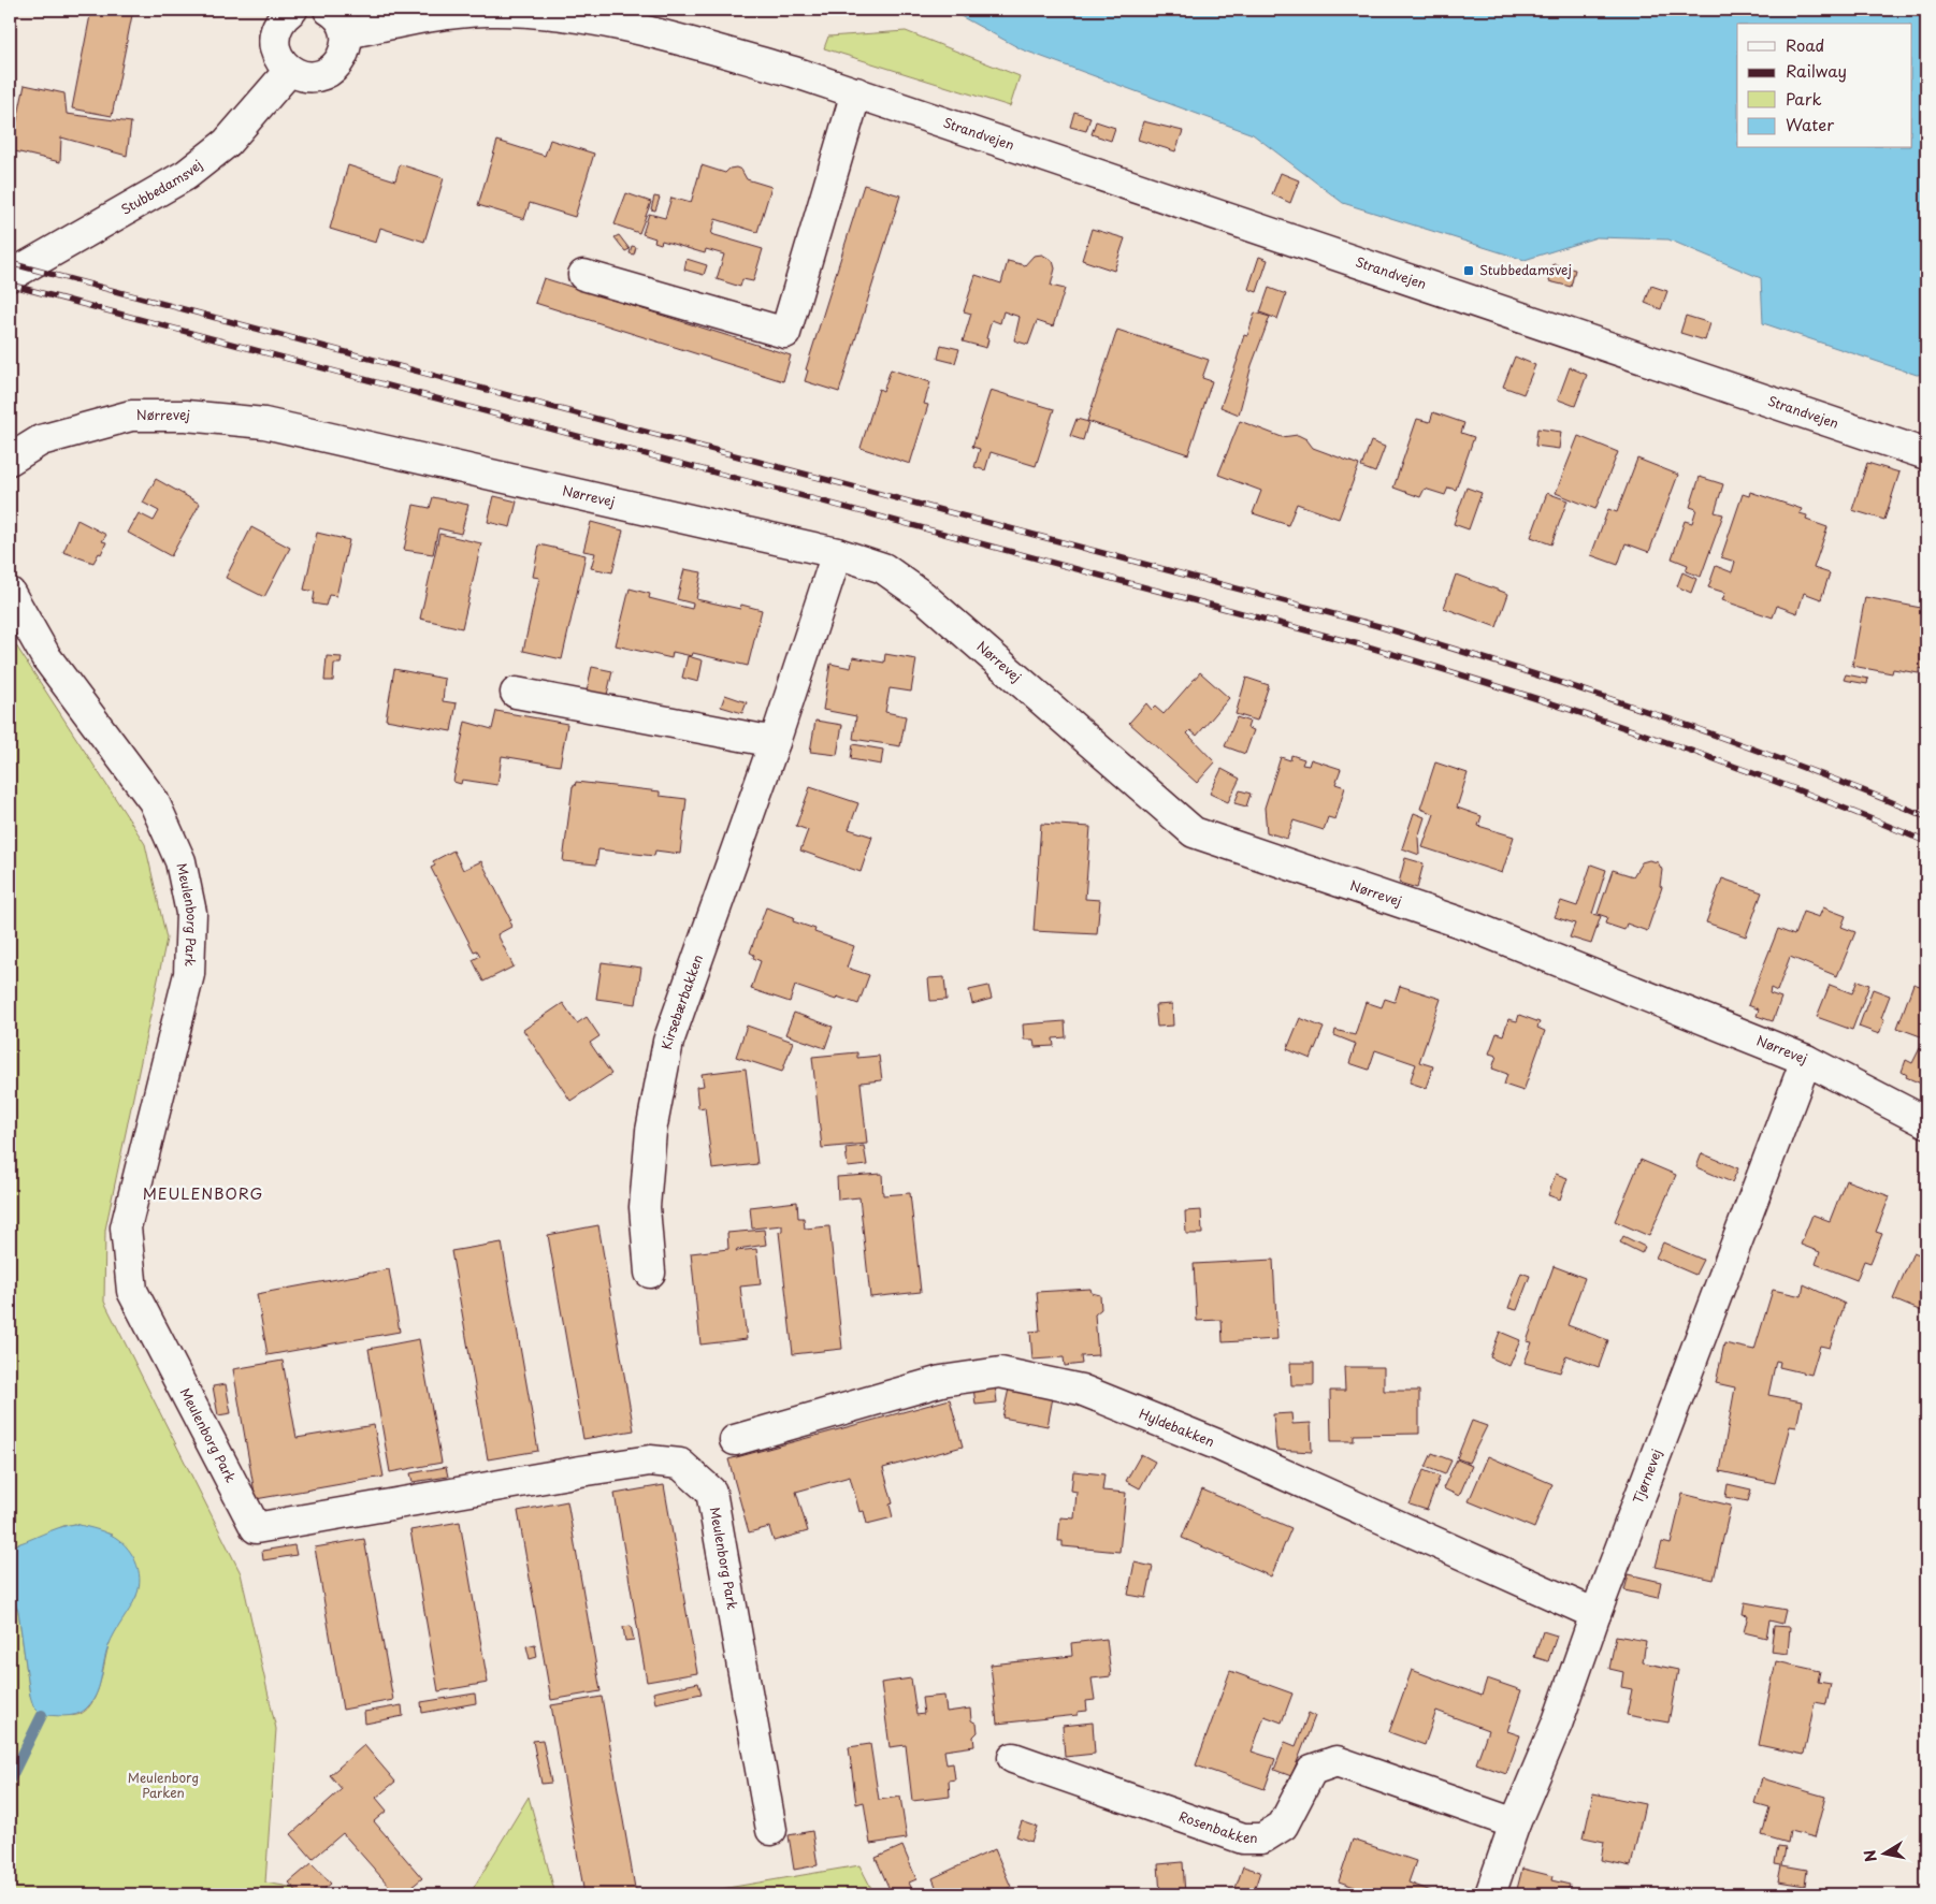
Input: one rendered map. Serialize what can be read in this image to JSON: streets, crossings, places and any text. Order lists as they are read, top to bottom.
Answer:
{
  "streets": {
    "street": [
      "Strandvejen",
      "Stubbedamsvej",
      "Nørrevej",
      "Meulenborg Park",
      "Kirsebærbakken",
      "Hyldebakken",
      "Tjørnevej",
      "Rosenbakken"
    ]
  },
  "crossings": [
    ["Nørrevej", "Kirsebærbakken"],
    ["Nørrevej", "Tjørnevej"],
    ["Hyldebakken", "Tjørnevej"],
    ["Tjørnevej", "Rosenbakken"]
  ],
  "districts": ["MEULENBORG"],
  "parks": ["Meulenborg Parken"],
  "places": {
    "transit": ["Stubbedamsvej"]
  },
  "legend": [
    "Road",
    "Railway",
    "Park",
    "Water"
  ],
  "north": "left"
}
